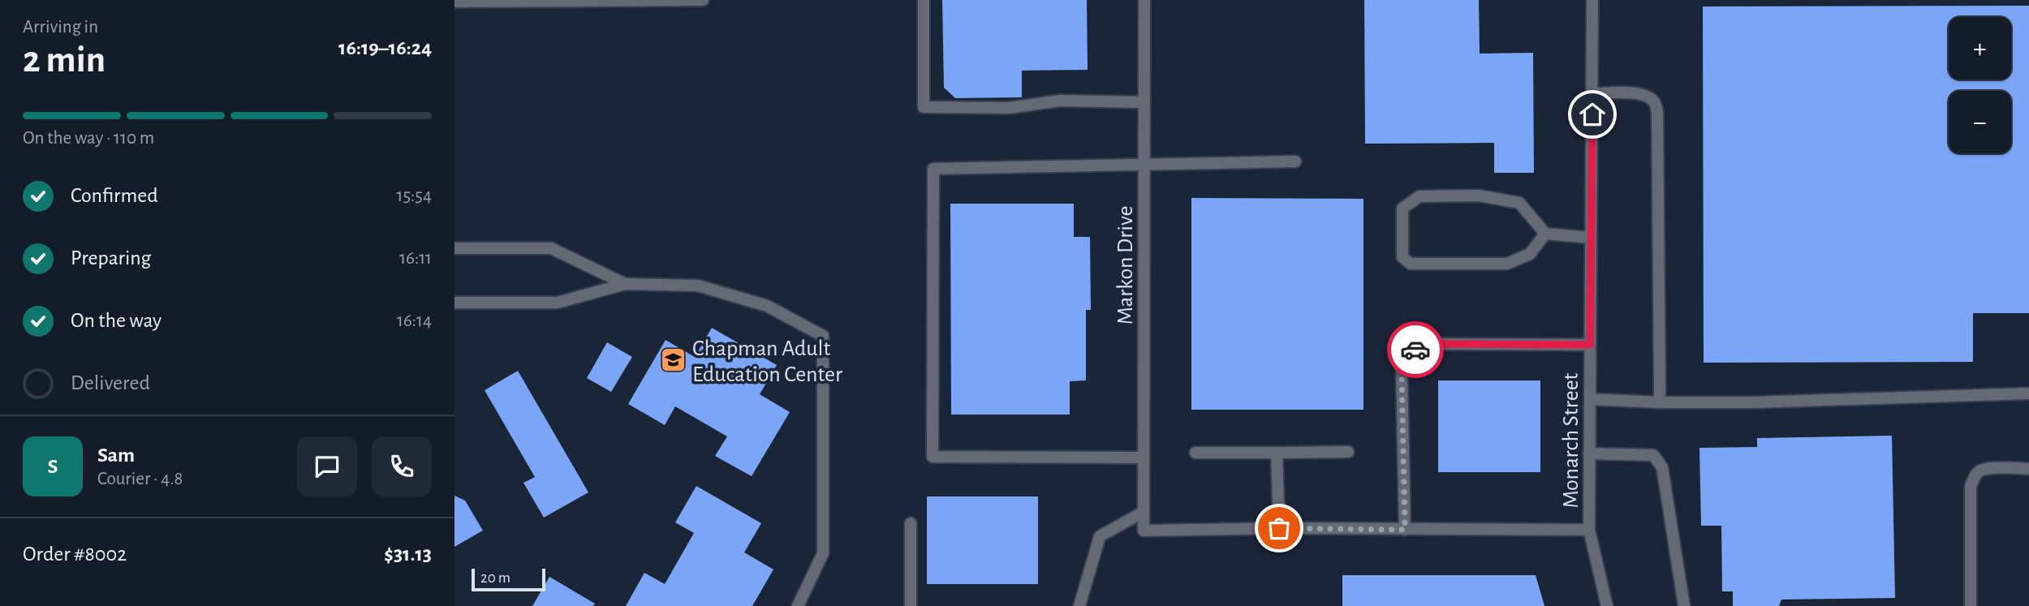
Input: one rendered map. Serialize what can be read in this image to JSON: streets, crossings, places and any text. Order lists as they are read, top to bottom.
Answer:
{
  "streets": {
    "street": ["Markon Drive", "Monarch Street"]
  },
  "places": {
    "school or university": ["Chapman Adult Education Center"]
  },
  "scale_bar": "20 m",
  "page": {
    "heading": ["2 min", "Arriving in", "16:19–16:24"],
    "panel": [
      "Sam",
      "Courier · 4.8",
      "Order #8002",
      "$31.13"
    ],
    "map_buttons": ["+", "−"],
    "bar": "On the way · 110 m",
    "list": [
      ["Confirmed", "15:54"],
      ["Preparing", "16:11"],
      ["On the way", "16:14"],
      "Delivered"
    ],
    "round": "S",
    "scale": "20 m"
  }
}
